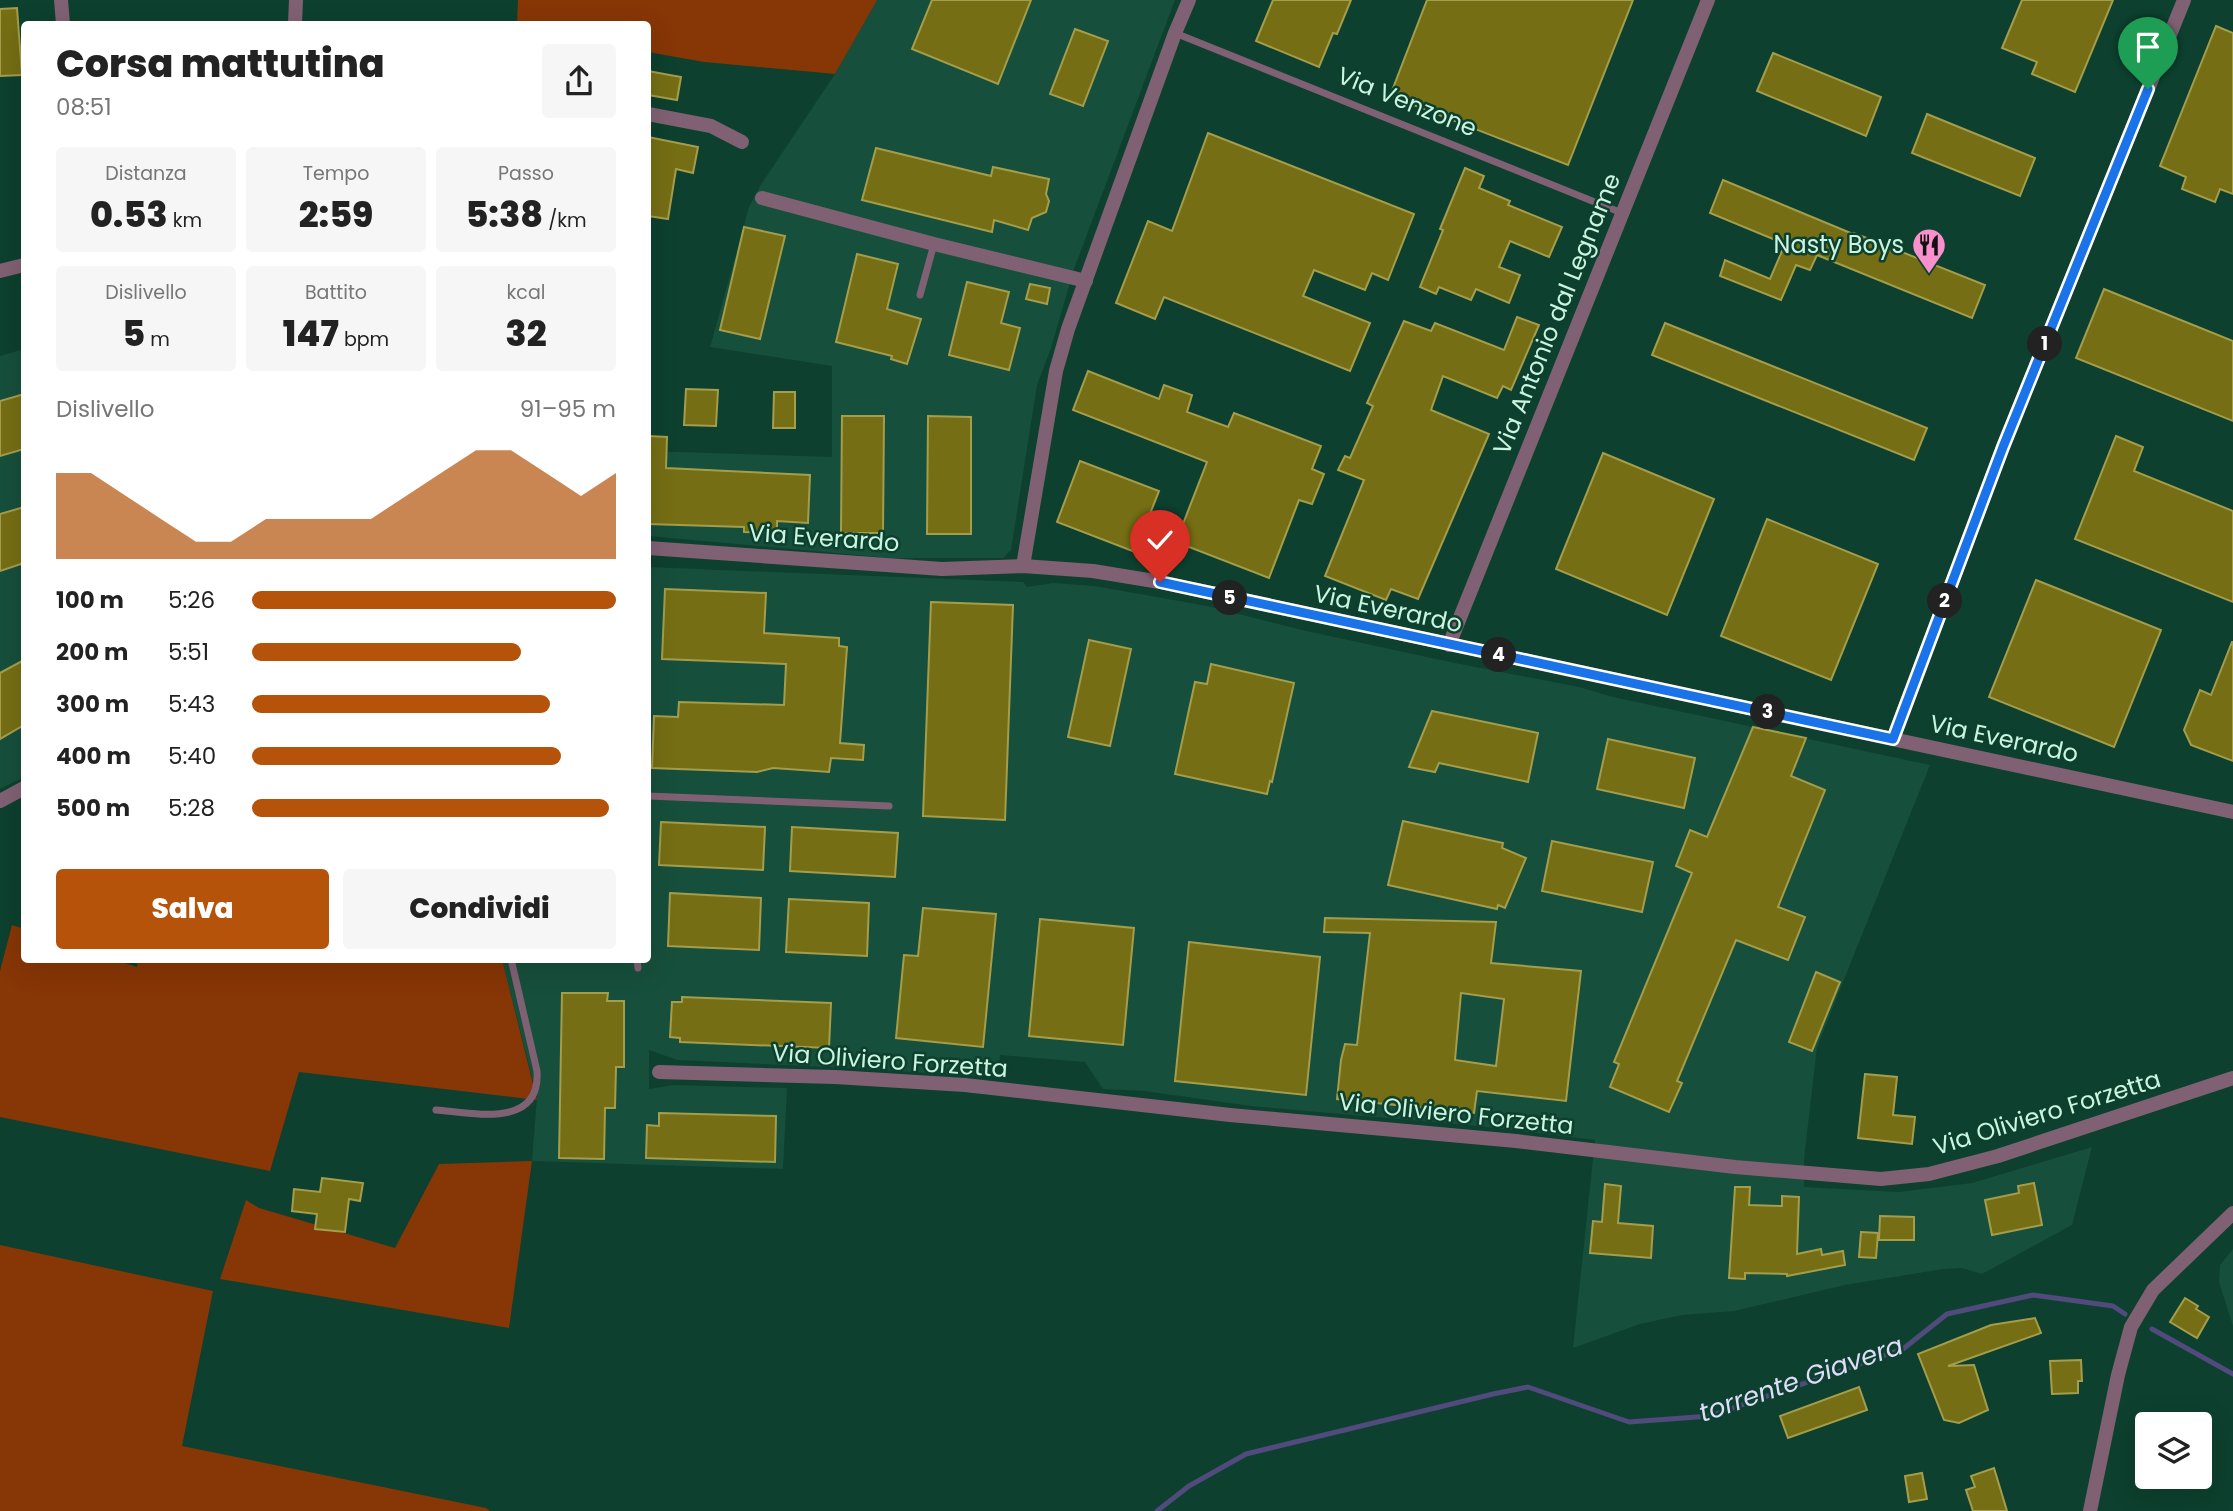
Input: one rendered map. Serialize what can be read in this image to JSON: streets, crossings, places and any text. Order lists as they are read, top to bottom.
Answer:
{
  "streets": {
    "street": ["Via Antonio dal Legname", "Via Everardo", "Via Oliviero Forzetta"],
    "lane": ["Via Venzone"]
  },
  "crossings": [
    ["Via Venzone", "Via Antonio dal Legname"],
    ["Via Antonio dal Legname", "Via Everardo"]
  ],
  "water": ["torrente Giavera"],
  "places": {
    "restaurant": ["Nasty Boys"]
  },
  "page": {
    "heading": ["Corsa mattutina", "08:51"],
    "stats": [
      ["Distanza", "0.53 km"],
      ["Tempo", "2:59"],
      ["Passo", "5:38 /km"],
      ["Dislivello", "5 m"],
      ["Battito", "147 bpm"],
      ["kcal", "32"]
    ],
    "pins": [
      "1",
      "5",
      "2",
      "4",
      "3"
    ],
    "chart": ["Dislivello", "91–95 m"],
    "list": [
      {
        "name": "100 m",
        "note": "5:26"
      },
      {
        "name": "200 m",
        "note": "5:51"
      },
      {
        "name": "300 m",
        "note": "5:43"
      },
      {
        "name": "400 m",
        "note": "5:40"
      },
      {
        "name": "500 m",
        "note": "5:28"
      }
    ],
    "buttons": ["Salva", "Condividi"]
  }
}
